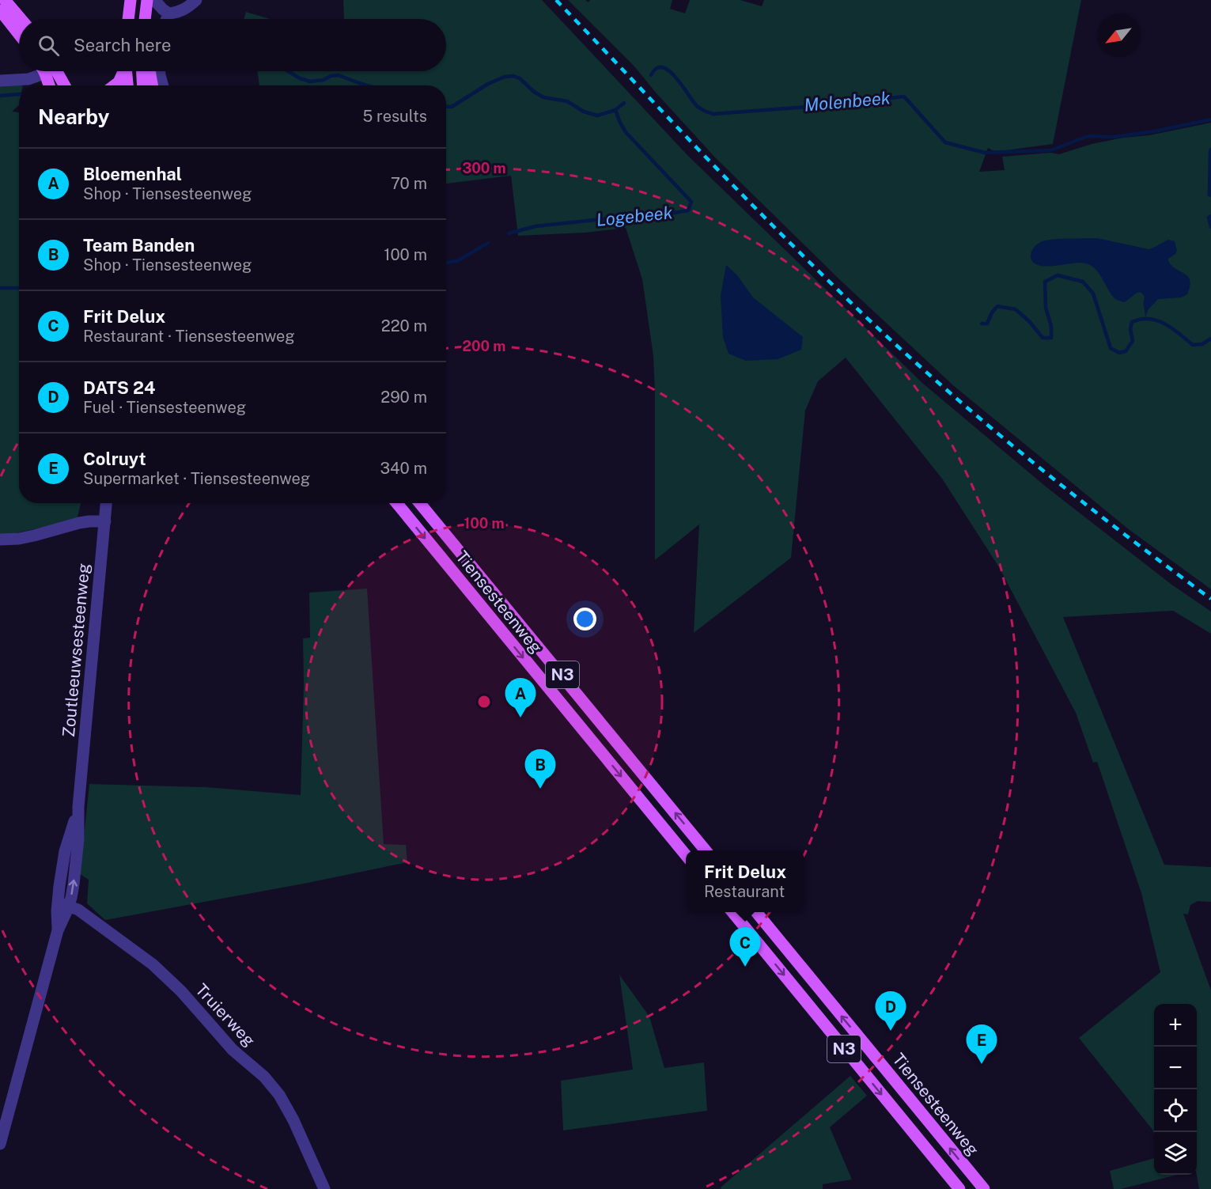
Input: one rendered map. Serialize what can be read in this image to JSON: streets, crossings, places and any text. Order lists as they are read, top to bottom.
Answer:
{
  "streets": {
    "main road": ["Tiensesteenweg", "N3"],
    "street": ["Zoutleeuwsesteenweg", "Truierweg"]
  },
  "crossings": [
    ["Zoutleeuwsesteenweg", "Truierweg"]
  ],
  "water": ["Molenbeek", "Logebeek"],
  "north": "bottom left",
  "page": {
    "search": "Search here",
    "heading": ["Nearby", "5 results"],
    "list": [
      {
        "mark": "A",
        "name": "Bloemenhal",
        "note": "Shop · Tiensesteenweg",
        "value": "70 m"
      },
      {
        "mark": "B",
        "name": "Team Banden",
        "note": "Shop · Tiensesteenweg",
        "value": "100 m"
      },
      {
        "mark": "C",
        "name": "Frit Delux",
        "note": "Restaurant · Tiensesteenweg",
        "value": "220 m"
      },
      {
        "mark": "D",
        "name": "DATS 24",
        "note": "Fuel · Tiensesteenweg",
        "value": "290 m"
      },
      {
        "mark": "E",
        "name": "Colruyt",
        "note": "Supermarket · Tiensesteenweg",
        "value": "340 m"
      }
    ],
    "pins": [
      "A",
      "B",
      "C",
      "D",
      "E"
    ],
    "popup": ["Frit Delux", "Restaurant"],
    "map_buttons": ["+", "−"]
  },
  "rings": ["300 m", "200 m", "100 m"]
}
